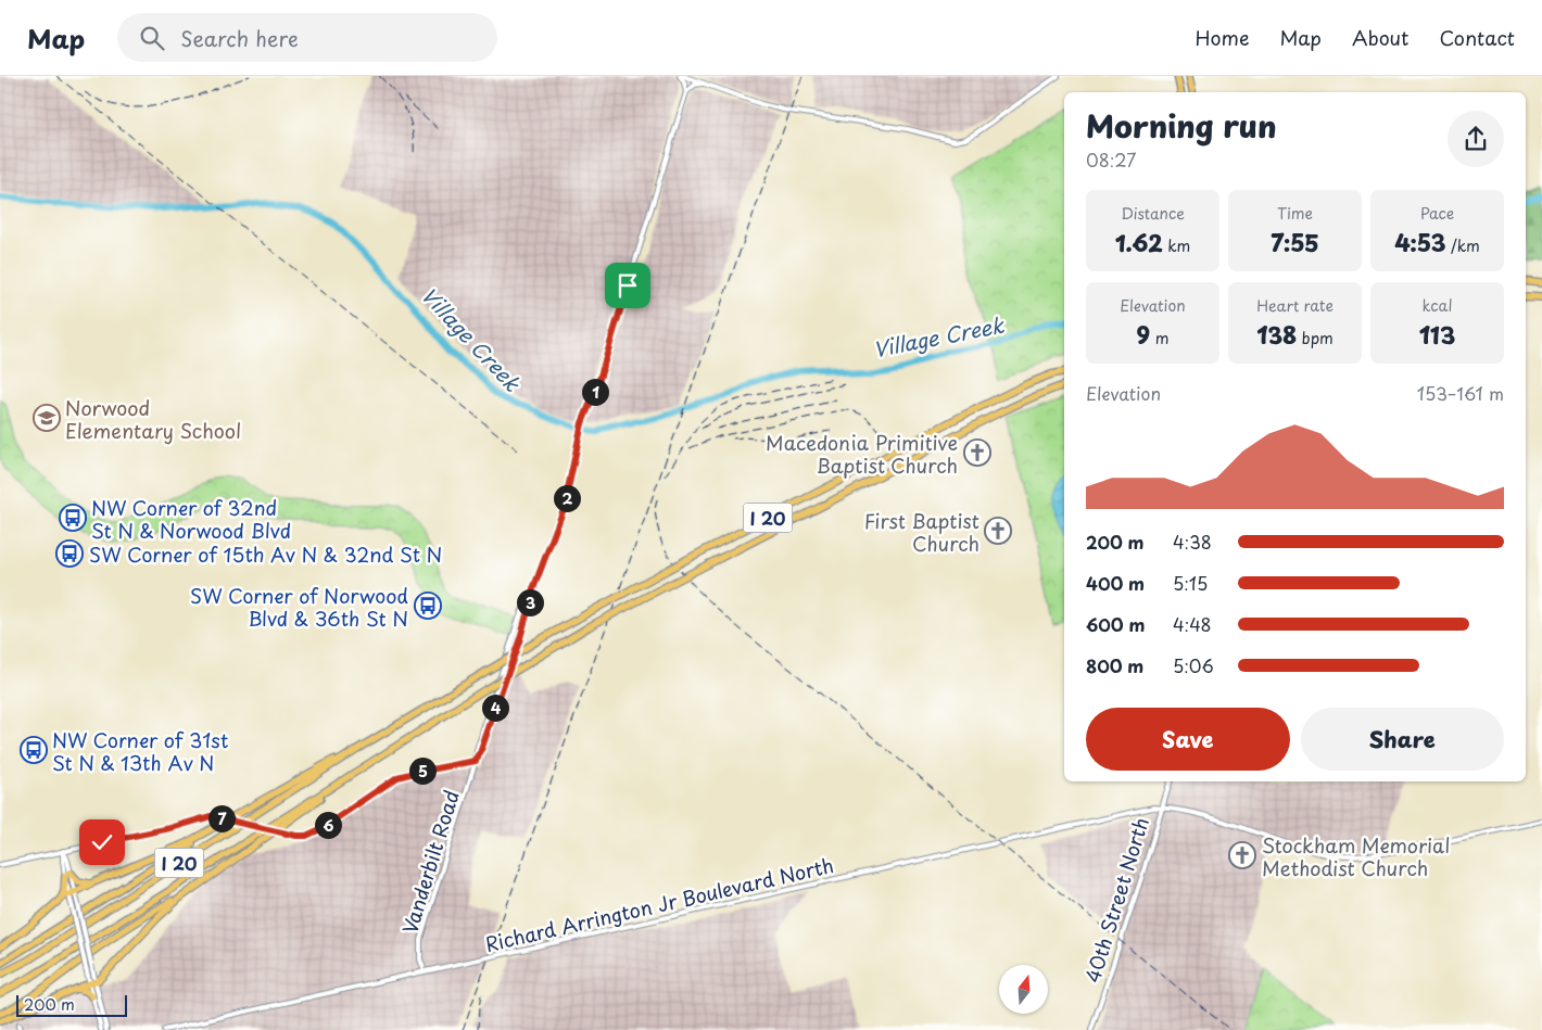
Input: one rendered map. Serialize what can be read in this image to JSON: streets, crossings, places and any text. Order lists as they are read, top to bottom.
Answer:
{
  "streets": {
    "highway": ["I 20"],
    "street": ["Vanderbilt Road", "40th Street North", "Richard Arrington Jr Boulevard North"]
  },
  "crossings": [
    ["Vanderbilt Road", "Richard Arrington Jr Boulevard North"],
    ["40th Street North", "Richard Arrington Jr Boulevard North"]
  ],
  "water": ["Village Creek"],
  "places": {
    "school or university": ["Norwood Elementary School"],
    "church": ["Macedonia Primitive Baptist Church", "First Baptist Church", "Stockham Memorial Methodist Church"],
    "bus stop": [
      "NW Corner of 32nd St N & Norwood Blvd",
      "SW Corner of 15th Av N & 32nd St N",
      "SW Corner of Norwood Blvd & 36th St N",
      "NW Corner of 31st St N & 13th Av N"
    ]
  },
  "scale_bar": "200 m",
  "north": "top",
  "page": {
    "header": "Map",
    "search": "Search here",
    "nav": [
      "Home",
      "Map",
      "About",
      "Contact"
    ],
    "heading": ["Morning run", "08:27"],
    "stats": [
      ["Distance", "1.62 km"],
      ["Time", "7:55"],
      ["Pace", "4:53 /km"],
      ["Elevation", "9 m"],
      ["Heart rate", "138 bpm"],
      ["kcal", "113"]
    ],
    "chart": ["Elevation", "153–161 m"],
    "pins": [
      "1",
      "2",
      "3",
      "4",
      "5",
      "7",
      "6"
    ],
    "list": [
      {
        "name": "200 m",
        "note": "4:38"
      },
      {
        "name": "400 m",
        "note": "5:15"
      },
      {
        "name": "600 m",
        "note": "4:48"
      },
      {
        "name": "800 m",
        "note": "5:06"
      }
    ],
    "buttons": ["Save", "Share"],
    "scale": "200 m"
  }
}
